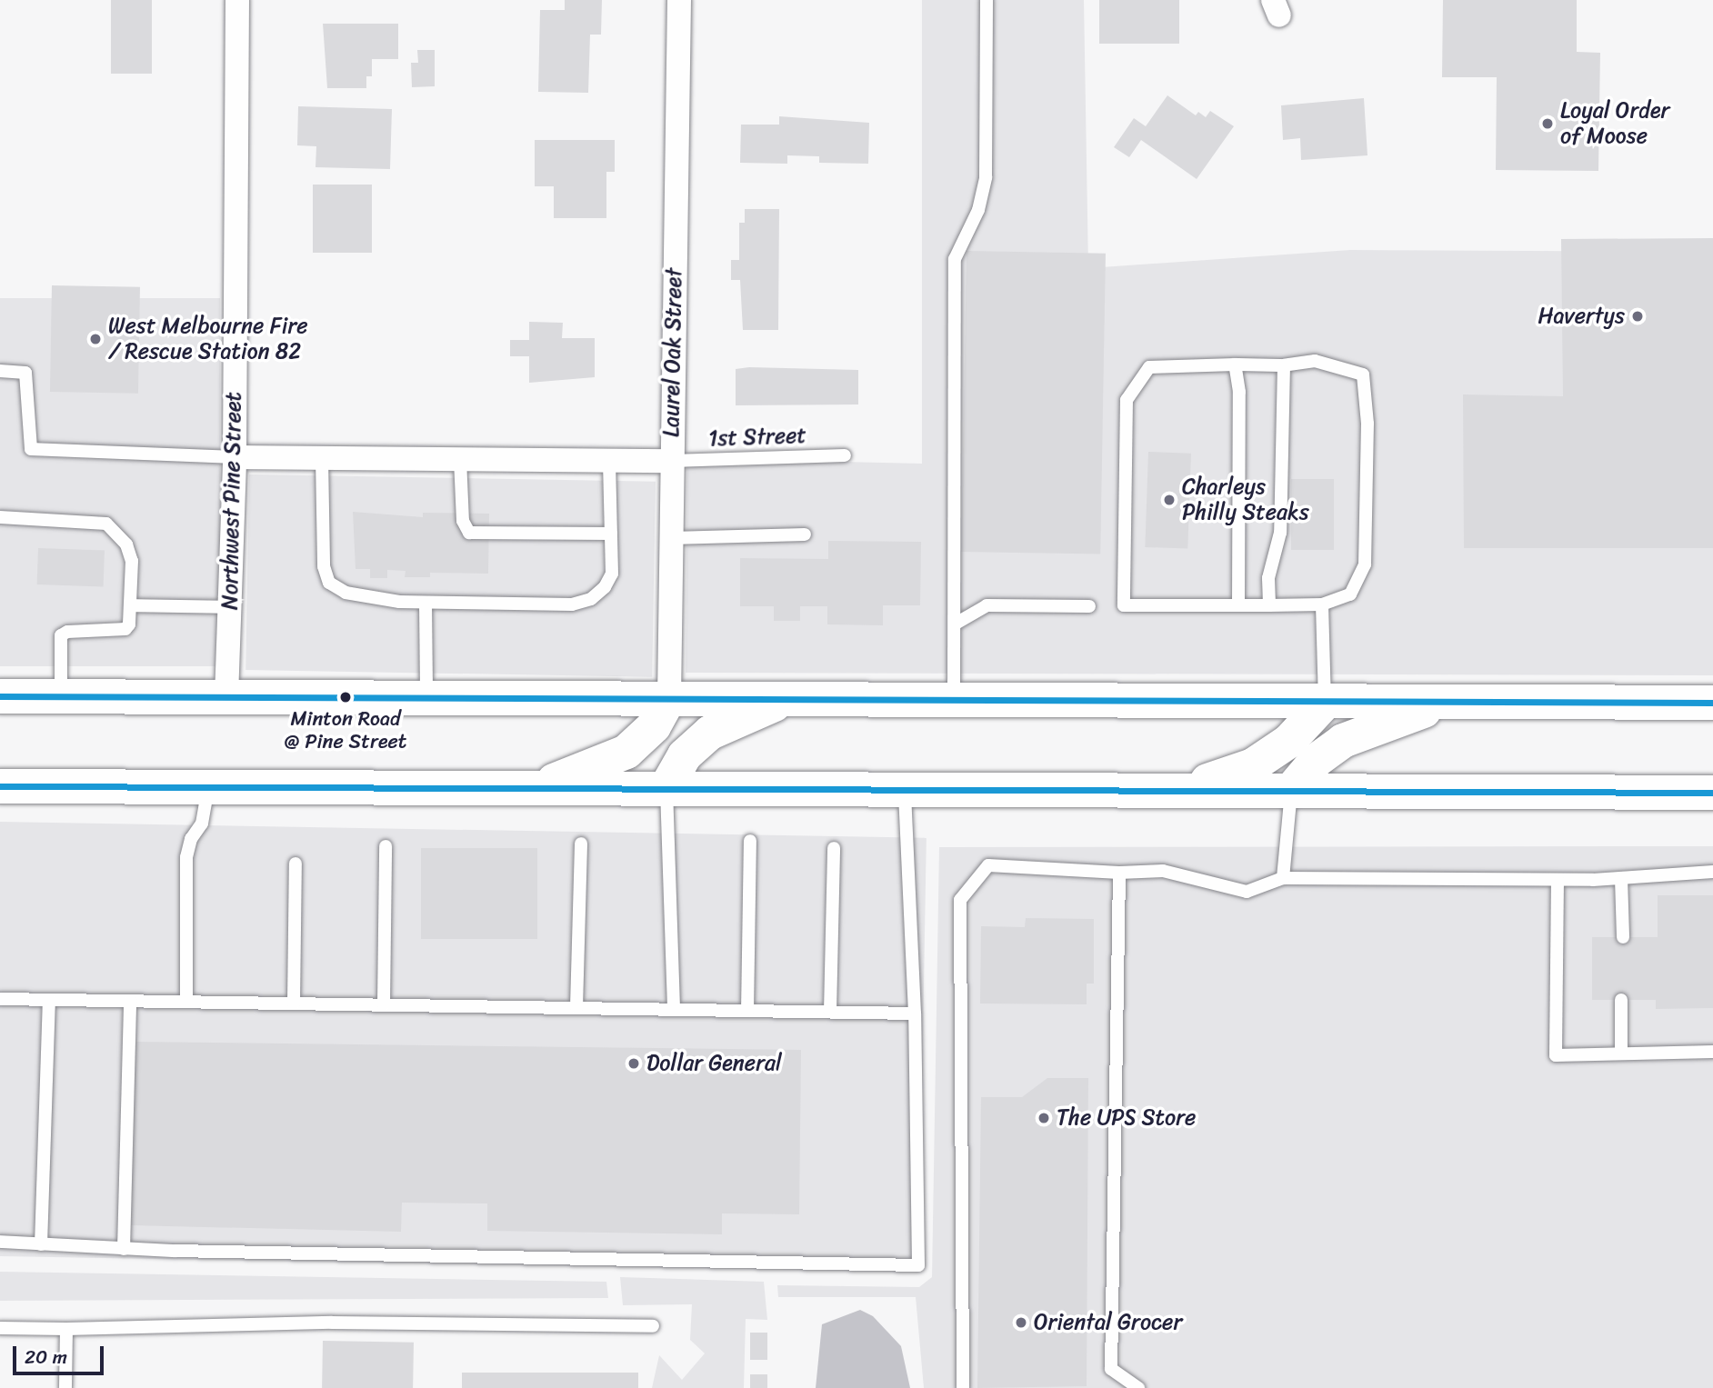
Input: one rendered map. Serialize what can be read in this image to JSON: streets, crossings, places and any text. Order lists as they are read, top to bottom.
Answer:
{
  "streets": {
    "street": ["Laurel Oak Street", "Northwest Pine Street"],
    "lane": ["1st Street"]
  },
  "crossings": [
    ["Laurel Oak Street", "1st Street"],
    ["Laurel Oak Street", "Northwest Pine Street"]
  ],
  "places": [
    "Loyal Order of Moose",
    "Havertys",
    "West Melbourne Fire / Rescue Station 82",
    "Charleys Philly Steaks",
    "Minton Road @ Pine Street",
    "Dollar General",
    "The UPS Store",
    "Oriental Grocer"
  ],
  "lines": ["transit line 20"],
  "scale_bar": "20 m"
}
